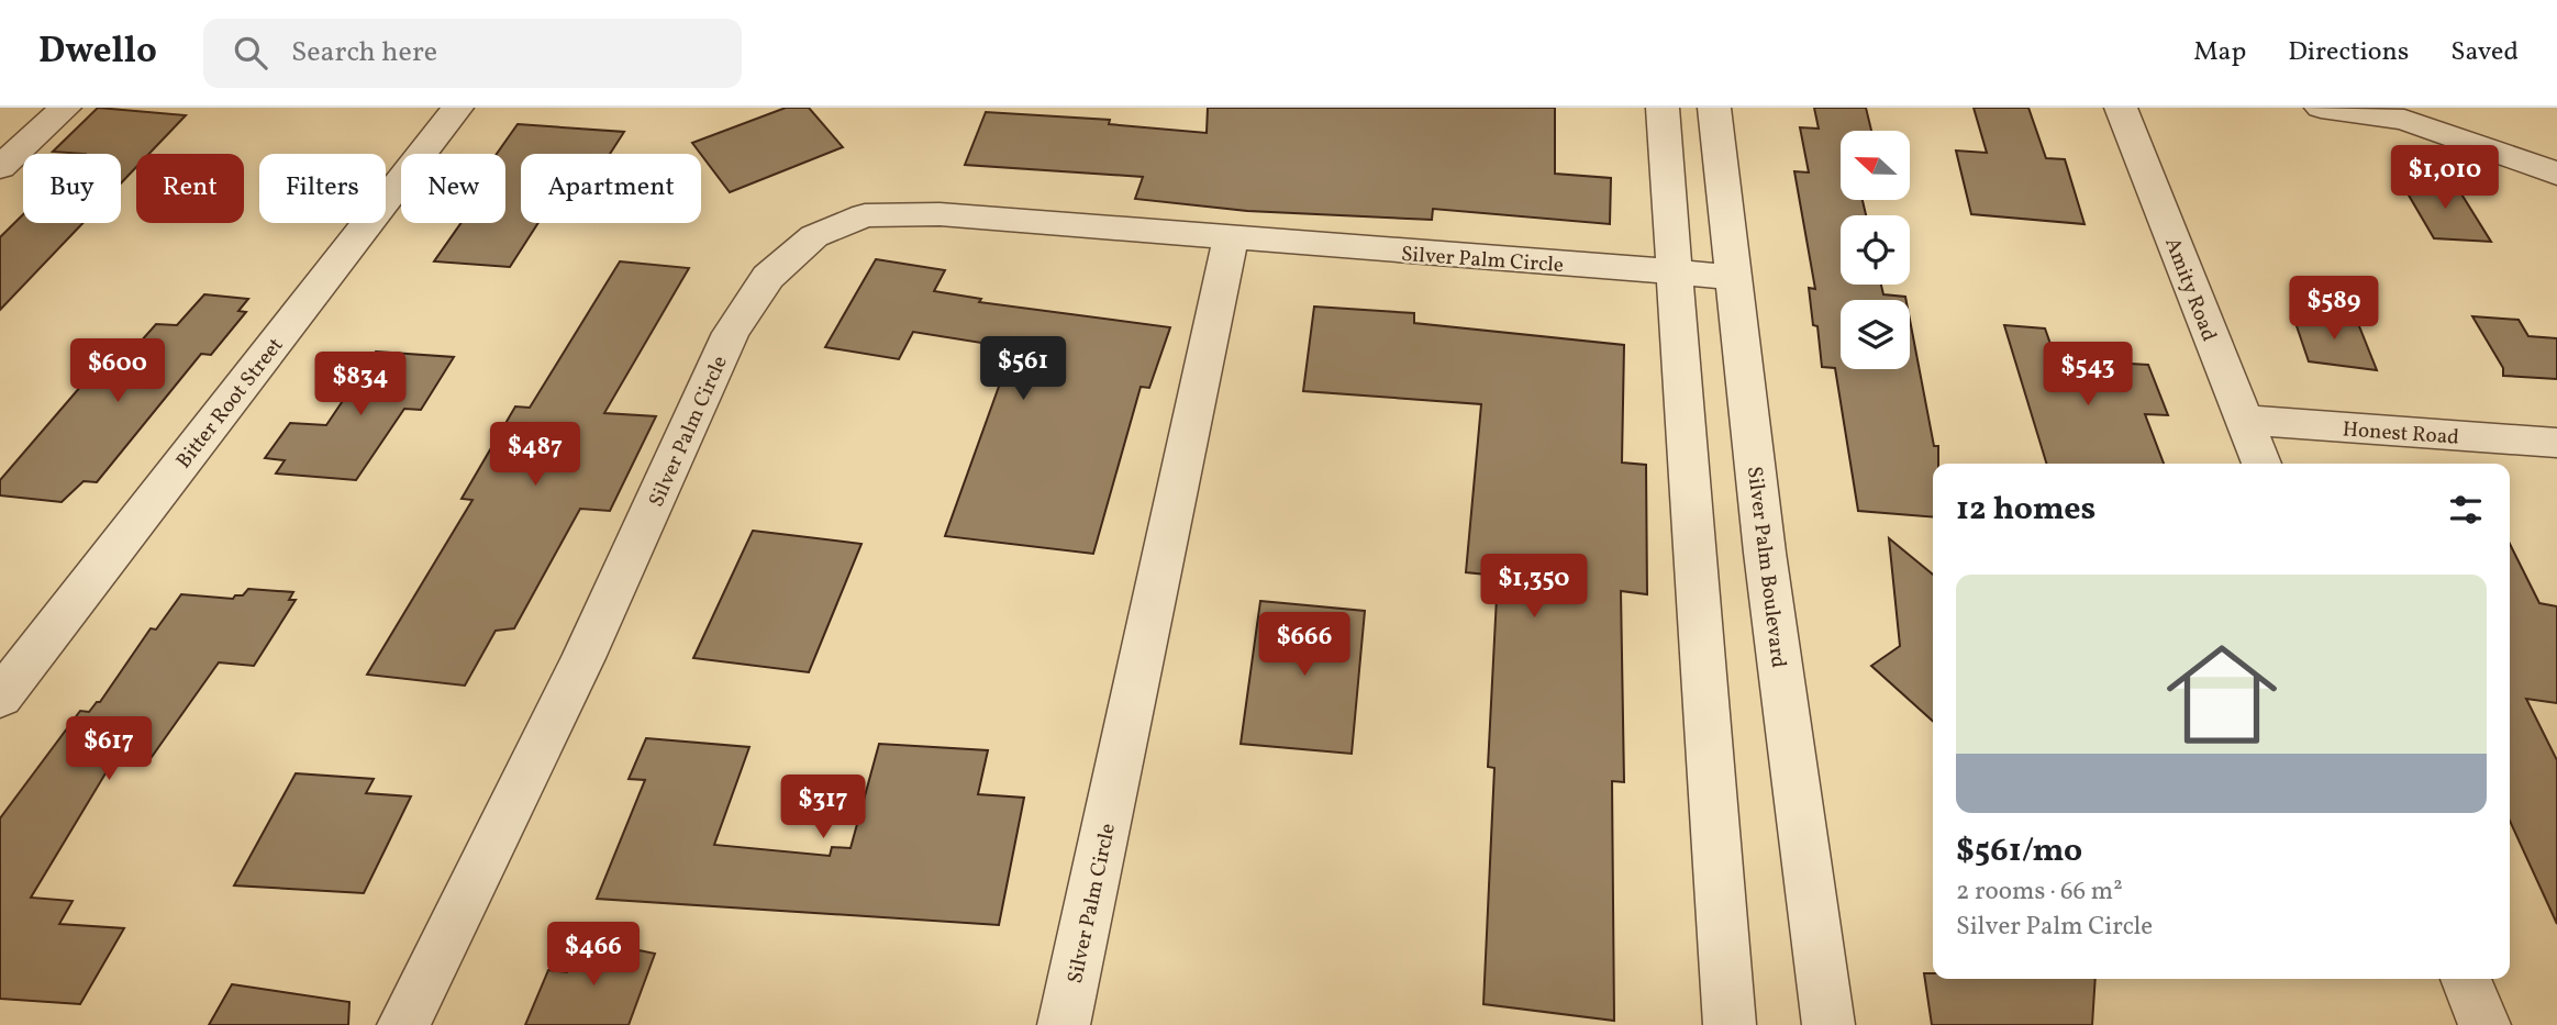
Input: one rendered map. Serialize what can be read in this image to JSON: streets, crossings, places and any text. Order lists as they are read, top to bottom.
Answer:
{
  "streets": {
    "street": [
      "Silver Palm Circle",
      "Amity Road",
      "Bitter Root Street",
      "Honest Road",
      "Silver Palm Boulevard"
    ]
  },
  "crossings": [
    ["Silver Palm Circle", "Silver Palm Boulevard"],
    ["Amity Road", "Honest Road"]
  ],
  "north": "left",
  "page": {
    "header": "Dwello",
    "search": "Search here",
    "nav": ["Map", "Directions", "Saved"],
    "price": [
      "$1,010",
      "$589",
      "$561",
      "$600",
      "$543",
      "$834",
      "$487",
      "$1,350",
      "$666",
      "$617",
      "$317",
      "$466"
    ],
    "chip": [
      "Buy",
      "Rent",
      "Filters",
      "New",
      "Apartment"
    ],
    "heading": "12 homes",
    "list": [
      {
        "name": "$561/mo",
        "note": "2 rooms · 66 m² · Silver Palm Circle"
      }
    ]
  }
}
